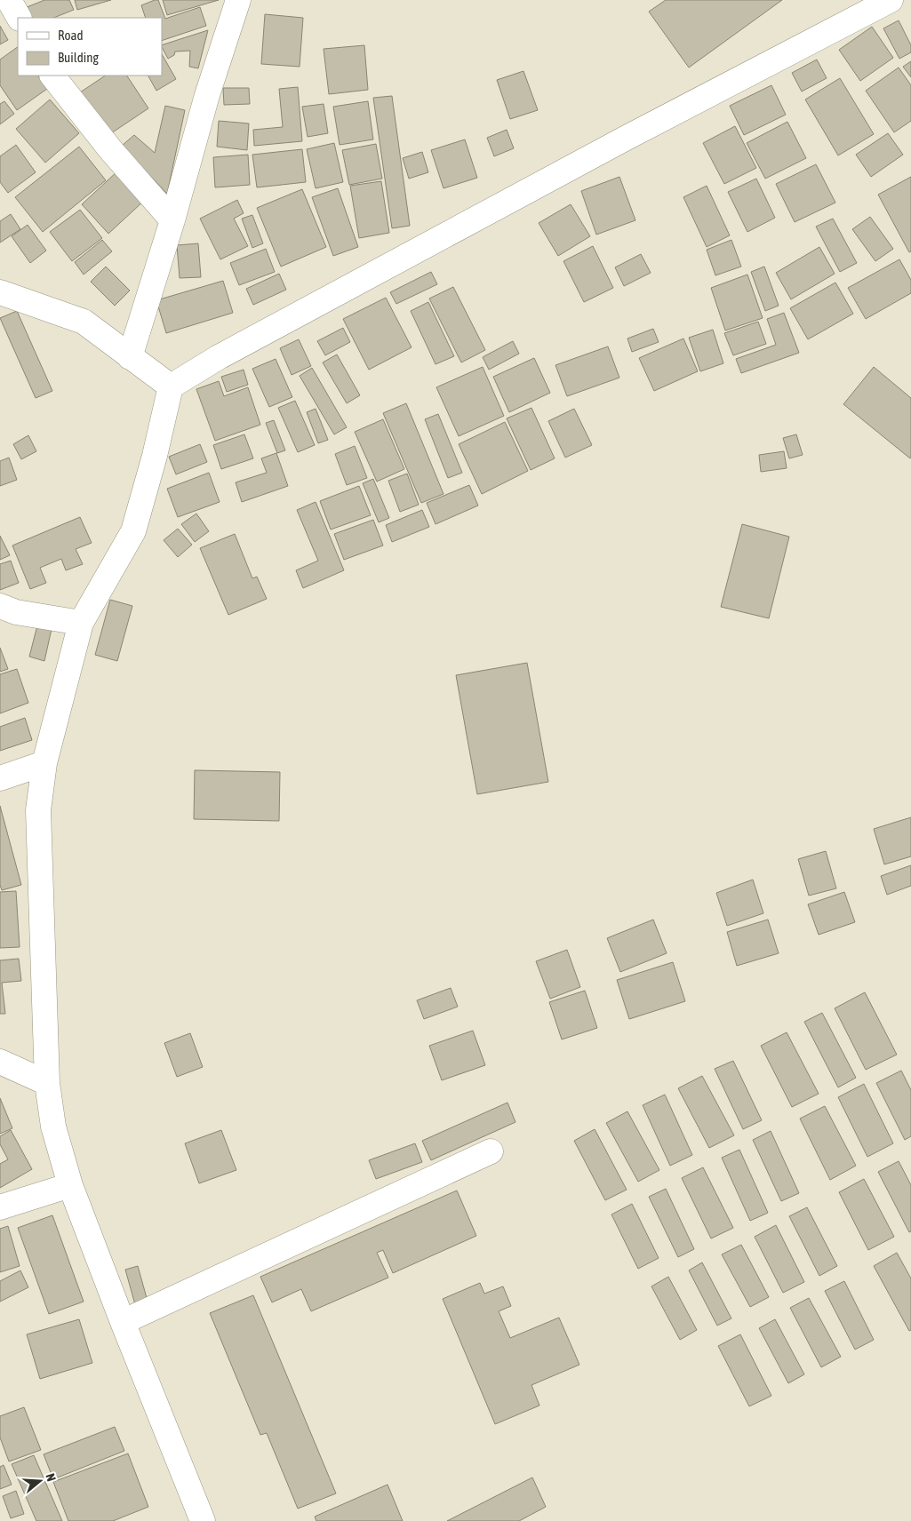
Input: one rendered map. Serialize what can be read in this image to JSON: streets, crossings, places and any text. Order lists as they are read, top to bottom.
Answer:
{
  "legend": ["Road", "Building"],
  "north": "right"
}
